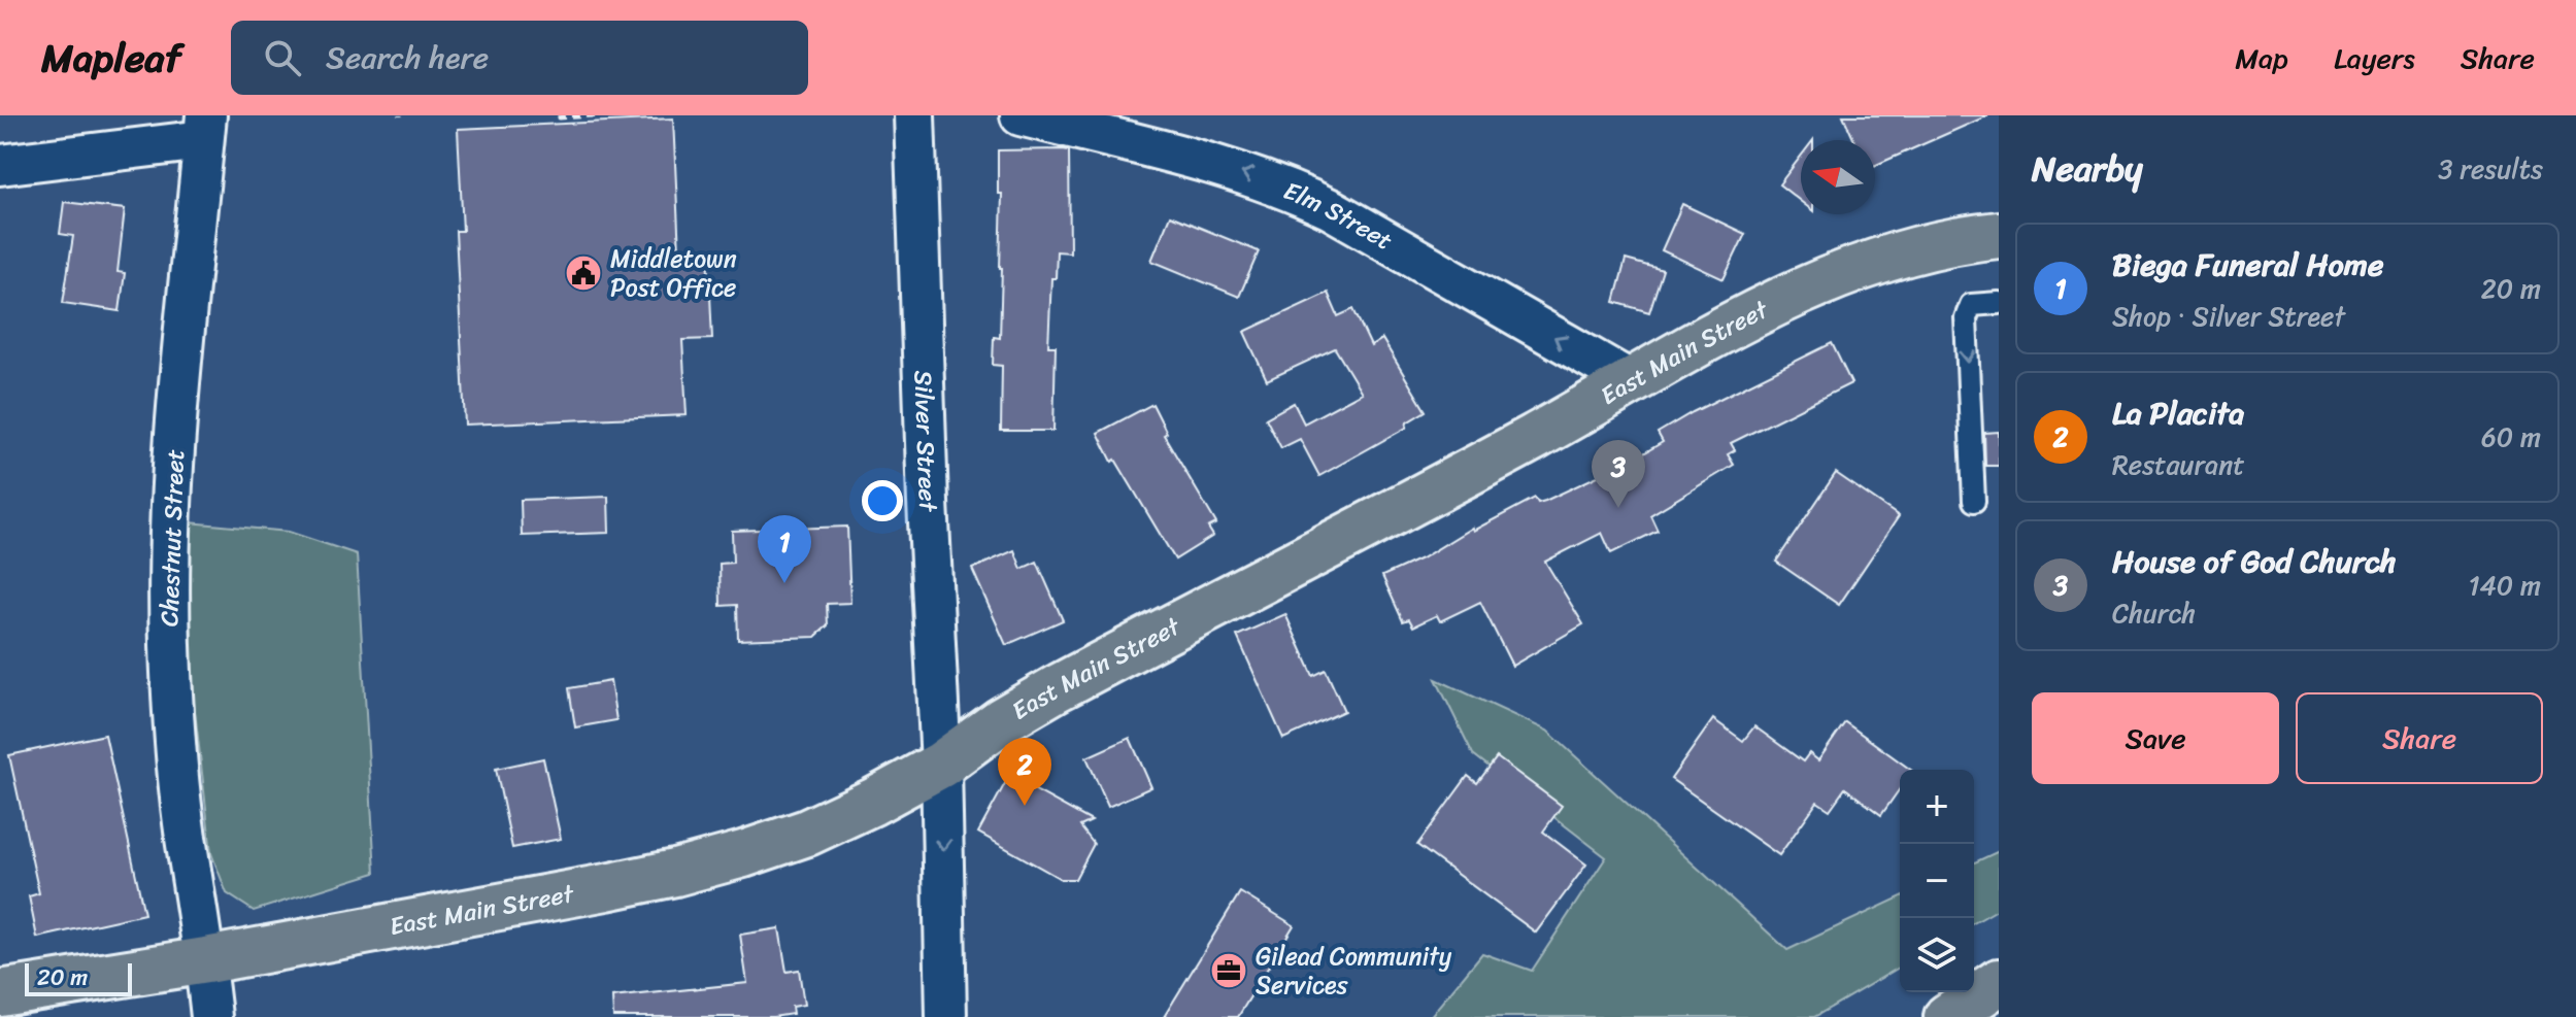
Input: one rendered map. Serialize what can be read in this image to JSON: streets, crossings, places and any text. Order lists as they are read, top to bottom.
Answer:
{
  "streets": {
    "main road": ["East Main Street"],
    "street": ["Elm Street", "Silver Street", "Chestnut Street"]
  },
  "crossings": [
    ["Elm Street", "East Main Street"],
    ["East Main Street", "Silver Street"],
    ["East Main Street", "Chestnut Street"]
  ],
  "one_way": ["Elm Street"],
  "places": {
    "public building": ["Middletown Post Office"],
    "office": ["Gilead Community Services"]
  },
  "scale_bar": "20 m",
  "north": "left",
  "page": {
    "header": "Mapleaf",
    "search": "Search here",
    "nav": ["Map", "Layers", "Share"],
    "heading": ["Nearby", "3 results"],
    "list": [
      {
        "mark": "1",
        "name": "Biega Funeral Home",
        "note": "Shop · Silver Street",
        "value": "20 m"
      },
      {
        "mark": "2",
        "name": "La Placita",
        "note": "Restaurant",
        "value": "60 m"
      },
      {
        "mark": "3",
        "name": "House of God Church",
        "note": "Church",
        "value": "140 m"
      }
    ],
    "pins": ["3", "1", "2"],
    "buttons": ["Save", "Share"],
    "map_buttons": ["+", "−"],
    "scale": "20 m"
  }
}
